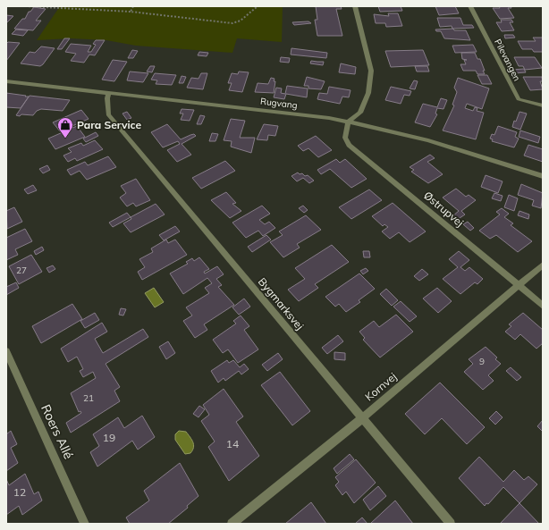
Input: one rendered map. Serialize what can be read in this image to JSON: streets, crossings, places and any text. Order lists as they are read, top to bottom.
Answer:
{
  "streets": {
    "street": [
      "Pilevangen",
      "Rugvang",
      "Østrupvej",
      "Bygmarksvej",
      "Kornvej",
      "Roers Allé"
    ]
  },
  "crossings": [
    ["Rugvang", "Østrupvej"],
    ["Rugvang", "Bygmarksvej"],
    ["Østrupvej", "Kornvej"],
    ["Bygmarksvej", "Kornvej"]
  ],
  "places": {
    "shop": ["Para Service"]
  },
  "house_numbers": [
    "27",
    "9",
    "21",
    "19",
    "14",
    "12"
  ]
}
